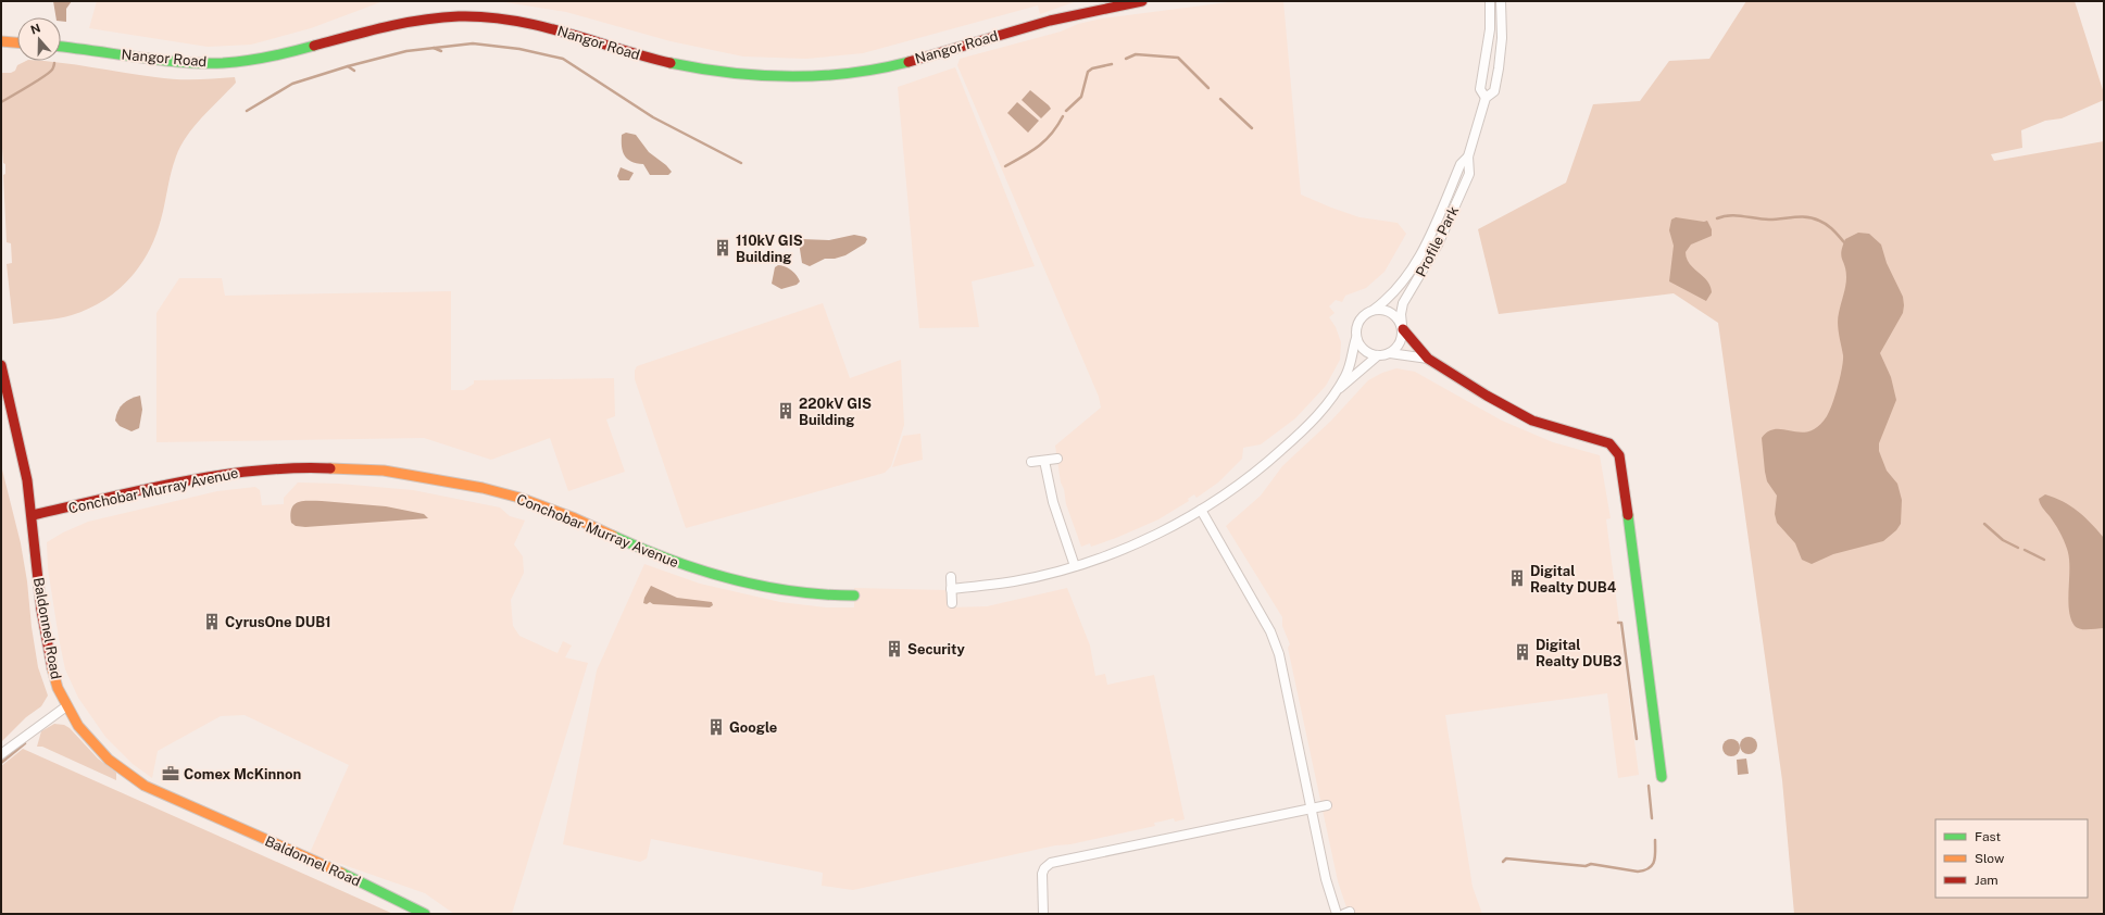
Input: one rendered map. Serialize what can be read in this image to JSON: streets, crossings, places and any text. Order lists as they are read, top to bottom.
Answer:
{
  "streets": {
    "street": [
      "Nangor Road",
      "Profile Park",
      "Conchobar Murray Avenue",
      "Baldonnel Road"
    ]
  },
  "crossings": [
    ["Conchobar Murray Avenue", "Baldonnel Road"]
  ],
  "places": {
    "building": [
      "110kV GIS Building",
      "220kV GIS Building",
      "Digital Realty DUB4",
      "CyrusOne DUB1",
      "Security",
      "Digital Realty DUB3",
      "Google"
    ],
    "office": ["Comex McKinnon"]
  },
  "legend": ["Fast", "Slow", "Jam"],
  "north": "top"
}
